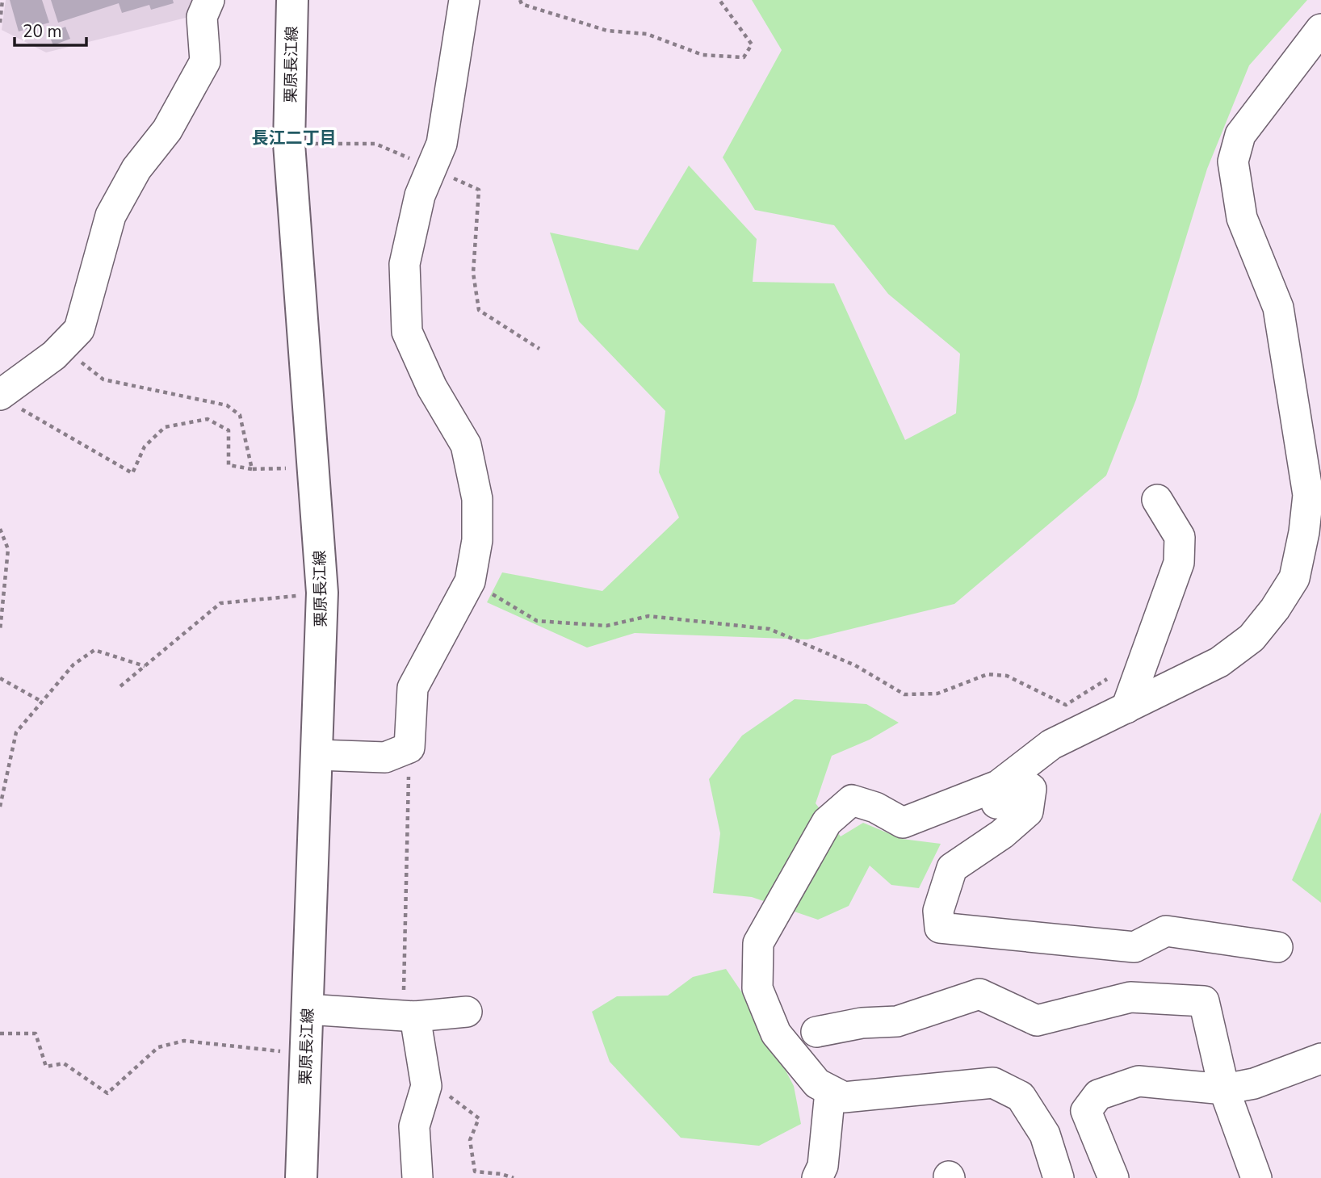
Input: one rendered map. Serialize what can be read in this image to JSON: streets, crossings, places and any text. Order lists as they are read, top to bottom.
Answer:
{
  "streets": {
    "main road": ["栗原長江線"]
  },
  "districts": ["長江二丁目"],
  "scale_bar": "20 m"
}
